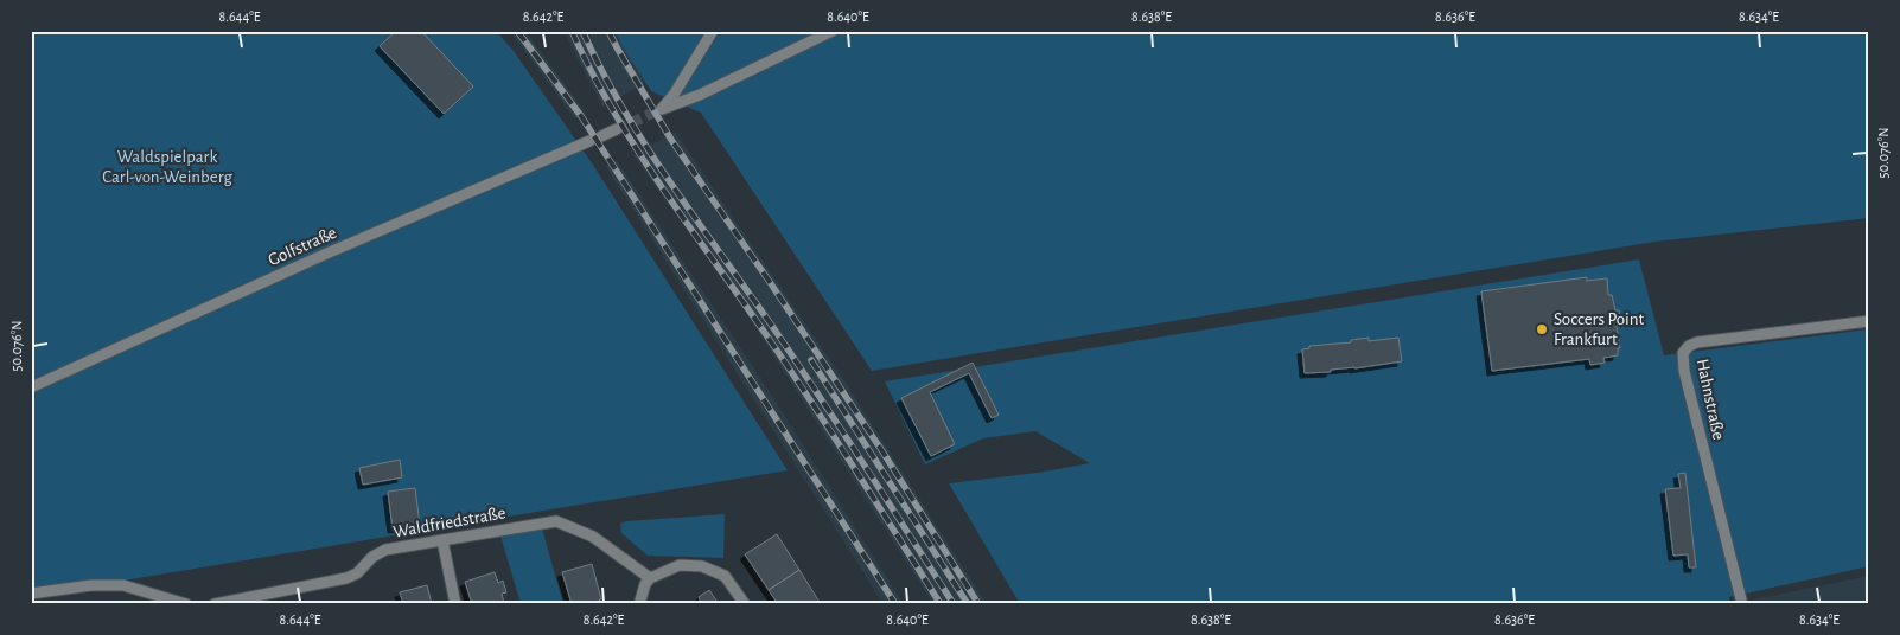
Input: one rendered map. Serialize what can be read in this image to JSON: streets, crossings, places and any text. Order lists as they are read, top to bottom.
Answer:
{
  "streets": {
    "street": ["Golfstraße", "Hahnstraße", "Waldfriedstraße"]
  },
  "parks": ["Waldspielpark Carl-von-Weinberg"],
  "places": ["Soccers Point Frankfurt"],
  "coordinates": [
    "8.644°E",
    "8.642°E",
    "8.640°E",
    "8.638°E",
    "8.636°E",
    "8.634°E",
    "50.076°N"
  ]
}
